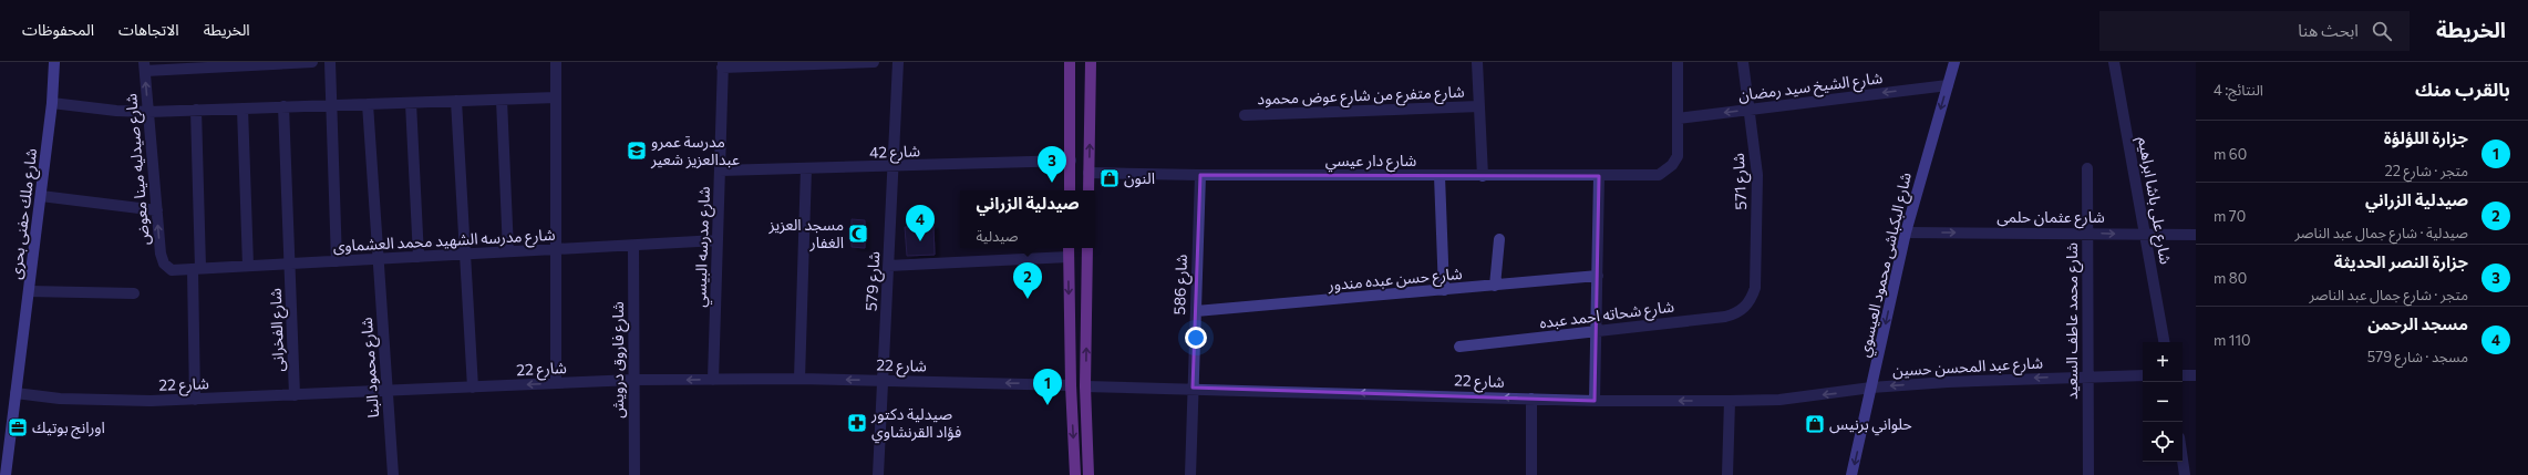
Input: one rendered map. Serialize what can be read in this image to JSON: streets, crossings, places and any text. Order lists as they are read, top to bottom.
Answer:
{
  "streets": {
    "street": [
      "شارع الشيخ سيد رمضان",
      "شارع متفرع من شارع عوض محمود",
      "شارع 42",
      "شارع دار عيسي",
      "شارع صيدليه مينا معوض",
      "شارع 571",
      "شارع على باشا ابراهيم",
      "شارع ملك حفنى بحرى",
      "شارع عثمان حلمى",
      "شارع مدرسه الشهيد محمد العشماوى",
      "شارع مدرسه البيسي",
      "شارع البكباشى محمود العيسوي",
      "شارع حسن عبده مندور",
      "شارع 579",
      "شارع 586",
      "شارع شحاته احمد عبده",
      "شارع محمد عاطف السعيد",
      "شارع الفخرانى",
      "شارع فاروق درويش",
      "شارع 22",
      "شارع عبد المحسن حسين",
      "شارع محمود البنا"
    ]
  },
  "crossings": [
    ["شارع الشيخ سيد رمضان", "شارع دار عيسي"],
    ["شارع الشيخ سيد رمضان", "شارع 571"],
    ["شارع الشيخ سيد رمضان", "شارع البكباشى محمود العيسوي"],
    ["شارع 42", "شارع مدرسه البيسي"],
    ["شارع 42", "شارع 579"],
    ["شارع دار عيسي", "شارع 586"],
    ["شارع صيدليه مينا معوض", "شارع مدرسه الشهيد محمد العشماوى"],
    ["شارع 571", "شارع شحاته احمد عبده"],
    ["شارع على باشا ابراهيم", "شارع عثمان حلمى"],
    ["شارع ملك حفنى بحرى", "شارع 22"],
    ["شارع عثمان حلمى", "شارع البكباشى محمود العيسوي"],
    ["شارع عثمان حلمى", "شارع محمد عاطف السعيد"],
    ["شارع مدرسه الشهيد محمد العشماوى", "شارع مدرسه البيسي"],
    ["شارع مدرسه الشهيد محمد العشماوى", "شارع الفخرانى"],
    ["شارع مدرسه الشهيد محمد العشماوى", "شارع فاروق درويش"],
    ["شارع مدرسه الشهيد محمد العشماوى", "شارع محمود البنا"],
    ["شارع مدرسه البيسي", "شارع 22"],
    ["شارع البكباشى محمود العيسوي", "شارع 22"],
    ["شارع البكباشى محمود العيسوي", "شارع عبد المحسن حسين"],
    ["شارع حسن عبده مندور", "شارع 586"],
    ["شارع 579", "شارع 22"],
    ["شارع 586", "شارع 22"],
    ["شارع محمد عاطف السعيد", "شارع عبد المحسن حسين"],
    ["شارع الفخرانى", "شارع 22"],
    ["شارع فاروق درويش", "شارع 22"],
    ["شارع 22", "شارع عبد المحسن حسين"],
    ["شارع 22", "شارع محمود البنا"]
  ],
  "one_way": [
    "شارع الشيخ سيد رمضان",
    "شارع صيدليه مينا معوض",
    "شارع عثمان حلمى",
    "شارع البكباشى محمود العيسوي",
    "شارع 22",
    "شارع عبد المحسن حسين"
  ],
  "places": {
    "school or university": ["مدرسة عمرو عبدالعزيز شعير"],
    "shop": ["النون", "حلواني برنيس"],
    "mosque": ["مسجد العزيز الغفار"],
    "pharmacy": ["صيدلية دكتور فؤاد القرنشاوي"],
    "office": ["اورانج بوتيك"]
  },
  "page": {
    "header": "الخريطة",
    "search": "ابحث هنا",
    "nav": ["الخريطة", "الاتجاهات", "المحفوظات"],
    "heading": ["بالقرب منك", "النتائج: 4"],
    "list": [
      {
        "mark": "1",
        "name": "جزارة اللؤلؤة",
        "note": "متجر · شارع 22",
        "value": "60 m"
      },
      {
        "mark": "2",
        "name": "صيدلية الزراني",
        "note": "صيدلية · شارع جمال عبد الناصر",
        "value": "70 m"
      },
      {
        "mark": "3",
        "name": "جزارة النصر الحديثة",
        "note": "متجر · شارع جمال عبد الناصر",
        "value": "80 m"
      },
      {
        "mark": "4",
        "name": "مسجد الرحمن",
        "note": "مسجد · شارع 579",
        "value": "110 m"
      }
    ],
    "pins": [
      "3",
      "4",
      "2",
      "1"
    ],
    "popup": ["صيدلية الزراني", "صيدلية"],
    "map_buttons": ["+", "−"]
  }
}
